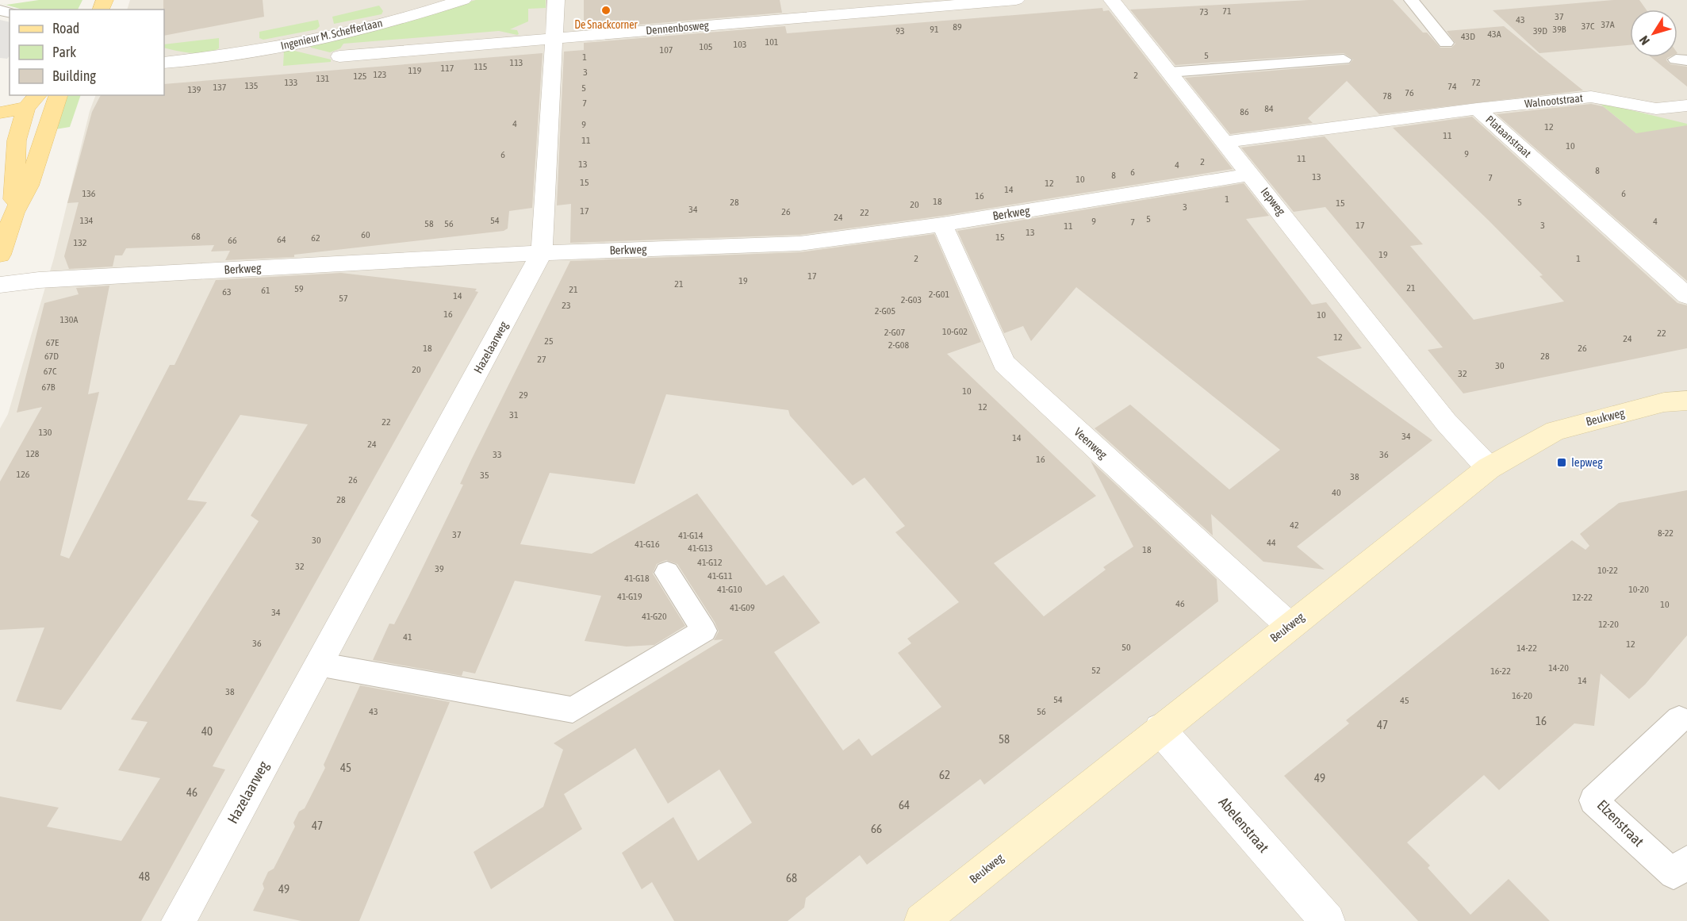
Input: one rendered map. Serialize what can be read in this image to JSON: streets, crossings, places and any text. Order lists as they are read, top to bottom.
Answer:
{
  "streets": {
    "street": [
      "Dennenbosweg",
      "Ingenieur M. Schefferlaan",
      "Walnootstraat",
      "Plataanstraat",
      "Iepweg",
      "Berkweg",
      "Hazelaarweg",
      "Beukweg",
      "Veenweg",
      "Abelenstraat"
    ],
    "lane": ["Elzenstraat"]
  },
  "crossings": [
    ["Dennenbosweg", "Hazelaarweg"],
    ["Walnootstraat", "Plataanstraat"],
    ["Plataanstraat", "Iepweg"],
    ["Iepweg", "Berkweg"],
    ["Iepweg", "Beukweg"],
    ["Berkweg", "Hazelaarweg"],
    ["Berkweg", "Veenweg"],
    ["Beukweg", "Veenweg"],
    ["Beukweg", "Abelenstraat"]
  ],
  "places": {
    "other": ["De Snackcorner"],
    "transit": ["Iepweg"]
  },
  "house_numbers": [
    "71",
    "73",
    "37",
    "43",
    "37A",
    "37C",
    "89",
    "91",
    "39B",
    "93",
    "39D",
    "43A",
    "43D",
    "101",
    "103",
    "105",
    "107",
    "5",
    "1",
    "113",
    "115",
    "117",
    "119",
    "3",
    "123",
    "2",
    "125",
    "131",
    "133",
    "72",
    "135",
    "74",
    "137",
    "5",
    "139",
    "76",
    "78",
    "7",
    "84",
    "86",
    "4",
    "9",
    "12",
    "11",
    "11",
    "10",
    "9",
    "6",
    "11",
    "2",
    "13",
    "4",
    "8",
    "6",
    "8",
    "13",
    "7",
    "10",
    "15",
    "12",
    "14",
    "136",
    "6",
    "16",
    "1",
    "18",
    "28",
    "5",
    "15",
    "20",
    "3",
    "34",
    "17",
    "26",
    "22",
    "24",
    "5",
    "134",
    "54",
    "9",
    "4",
    "7",
    "58",
    "56",
    "17",
    "3",
    "11",
    "13",
    "60",
    "68",
    "15",
    "62",
    "64",
    "66",
    "132",
    "19",
    "2",
    "1",
    "17",
    "19",
    "21",
    "21",
    "59",
    "21",
    "61",
    "63",
    "2-G01",
    "14",
    "57",
    "2-G03",
    "23",
    "2-G05",
    "16",
    "10",
    "130A",
    "10-G02",
    "2-G07",
    "22",
    "12",
    "24",
    "25",
    "67E",
    "2-G08",
    "18",
    "26",
    "67D",
    "28",
    "27",
    "30",
    "20",
    "67C",
    "32",
    "67B",
    "10",
    "29",
    "12",
    "31",
    "22",
    "130",
    "34",
    "14",
    "24",
    "128",
    "33",
    "36",
    "16",
    "126",
    "35",
    "38",
    "26",
    "40",
    "28",
    "42",
    "8-22",
    "37",
    "41-G14",
    "30",
    "44",
    "41-G16",
    "41-G13",
    "18",
    "41-G12",
    "32",
    "39",
    "10-22",
    "41-G11",
    "41-G18",
    "41-G10",
    "10-20",
    "41-G19",
    "12-22",
    "46",
    "10",
    "41-G09",
    "34",
    "41-G20",
    "12-20",
    "41",
    "36",
    "12",
    "50",
    "14-22",
    "14-20",
    "52",
    "16-22",
    "14",
    "38",
    "16-20",
    "54",
    "45",
    "43",
    "56",
    "16",
    "47",
    "40",
    "58",
    "45",
    "62",
    "49",
    "46",
    "64",
    "47",
    "66",
    "48",
    "68",
    "49"
  ],
  "legend": ["Road", "Park", "Building"],
  "north": "bottom left"
}
